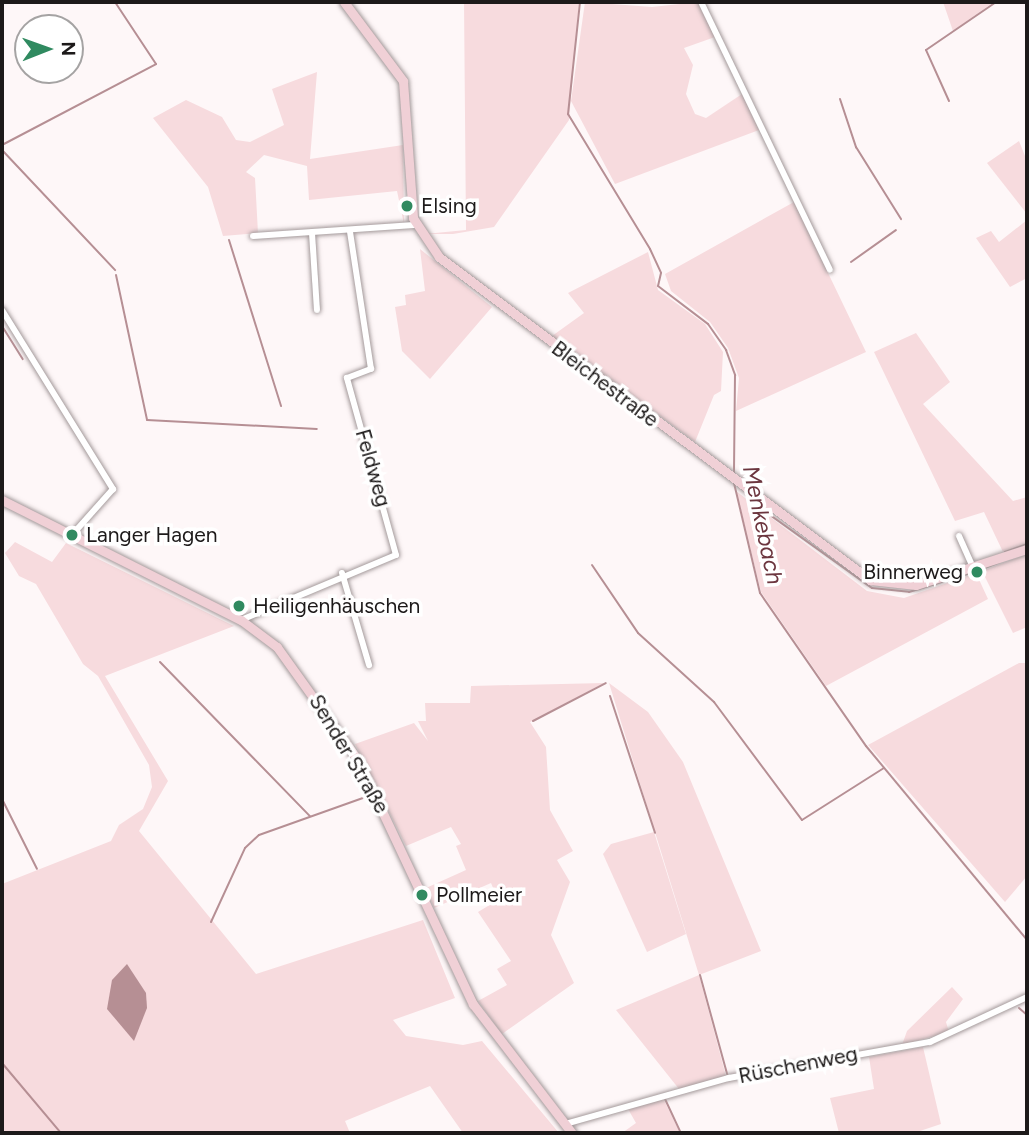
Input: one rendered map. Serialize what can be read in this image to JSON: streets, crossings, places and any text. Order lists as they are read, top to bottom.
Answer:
{
  "streets": {
    "street": [
      "Bleichestraße",
      "Feldweg",
      "Sender Straße",
      "Rüschenweg"
    ]
  },
  "crossings": [
    ["Feldweg", "Sender Straße"],
    ["Sender Straße", "Rüschenweg"]
  ],
  "water": ["Menkebach"],
  "places": [
    "Elsing",
    "Langer Hagen",
    "Binnerweg",
    "Heiligenhäuschen",
    "Pollmeier"
  ],
  "north": "right"
}
